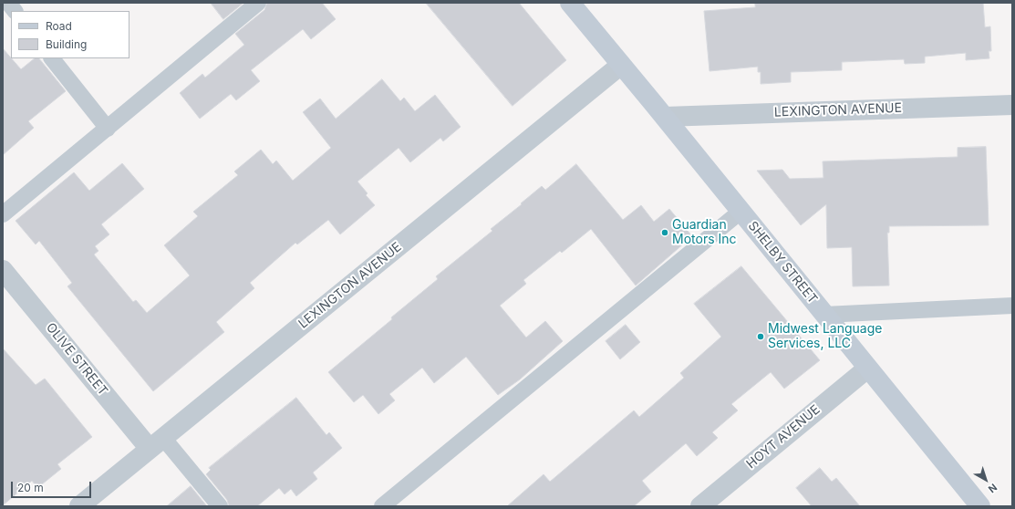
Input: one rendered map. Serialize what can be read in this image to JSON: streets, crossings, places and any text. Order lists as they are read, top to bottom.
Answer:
{
  "streets": {
    "main road": ["SHELBY STREET"],
    "street": ["LEXINGTON AVENUE", "OLIVE STREET", "HOYT AVENUE"]
  },
  "crossings": [
    ["LEXINGTON AVENUE", "SHELBY STREET"],
    ["LEXINGTON AVENUE", "OLIVE STREET"],
    ["SHELBY STREET", "HOYT AVENUE"]
  ],
  "places": ["Guardian Motors Inc", "Midwest Language Services, LLC"],
  "legend": ["Road", "Building"],
  "scale_bar": "20 m",
  "north": "bottom right"
}
